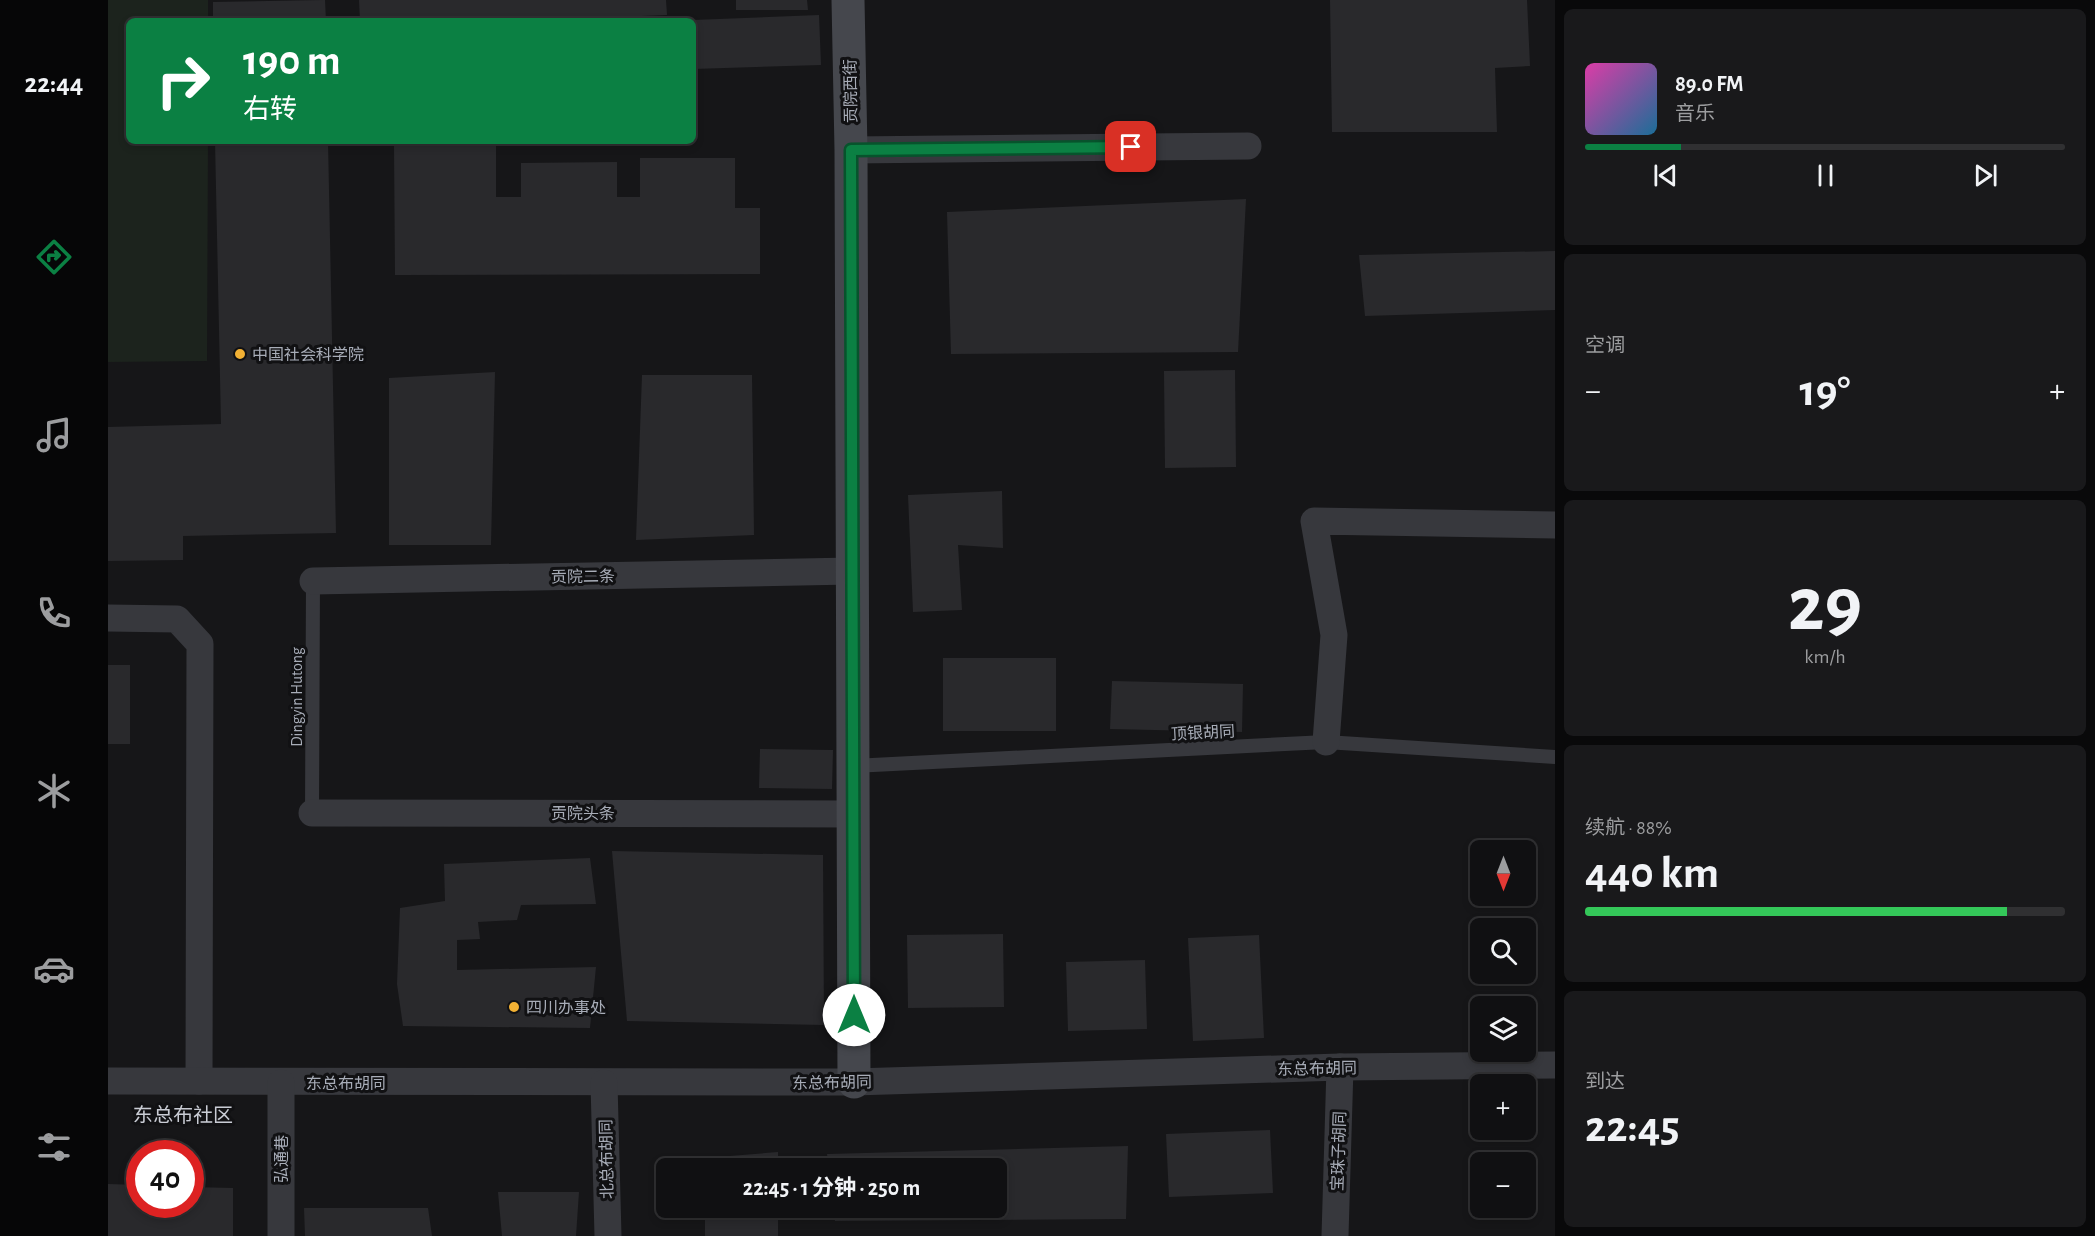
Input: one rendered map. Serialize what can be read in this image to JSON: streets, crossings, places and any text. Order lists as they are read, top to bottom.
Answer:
{
  "streets": {
    "street": [
      "贡院西街",
      "贡院二条",
      "贡院头条",
      "东总布胡同",
      "宝珠子胡同",
      "弘通巷",
      "北总布胡同"
    ],
    "lane": ["Dingyin Hutong", "顶银胡同"]
  },
  "crossings": [
    ["贡院西街", "贡院二条"],
    ["贡院西街", "顶银胡同"],
    ["贡院西街", "贡院头条"],
    ["贡院西街", "东总布胡同"],
    ["贡院二条", "Dingyin Hutong"],
    ["Dingyin Hutong", "贡院头条"],
    ["东总布胡同", "宝珠子胡同"],
    ["东总布胡同", "弘通巷"],
    ["东总布胡同", "北总布胡同"]
  ],
  "districts": ["东总布社区"],
  "places": ["中国社会科学院", "四川办事处"],
  "north": "bottom",
  "page": {
    "tabs": "22:44",
    "turn": ["190 m", "右转"],
    "song": ["89.0 FM", "音乐"],
    "tile": [
      "空调",
      ["29", "km/h"],
      ["续航 · 88%", "440 km"],
      ["到达", "22:45"]
    ],
    "heat": ["−", "19°", "+"],
    "map_buttons": ["+", "−"],
    "limit": "40",
    "trip": "22:45 · 1 分钟 · 250 m"
  }
}
